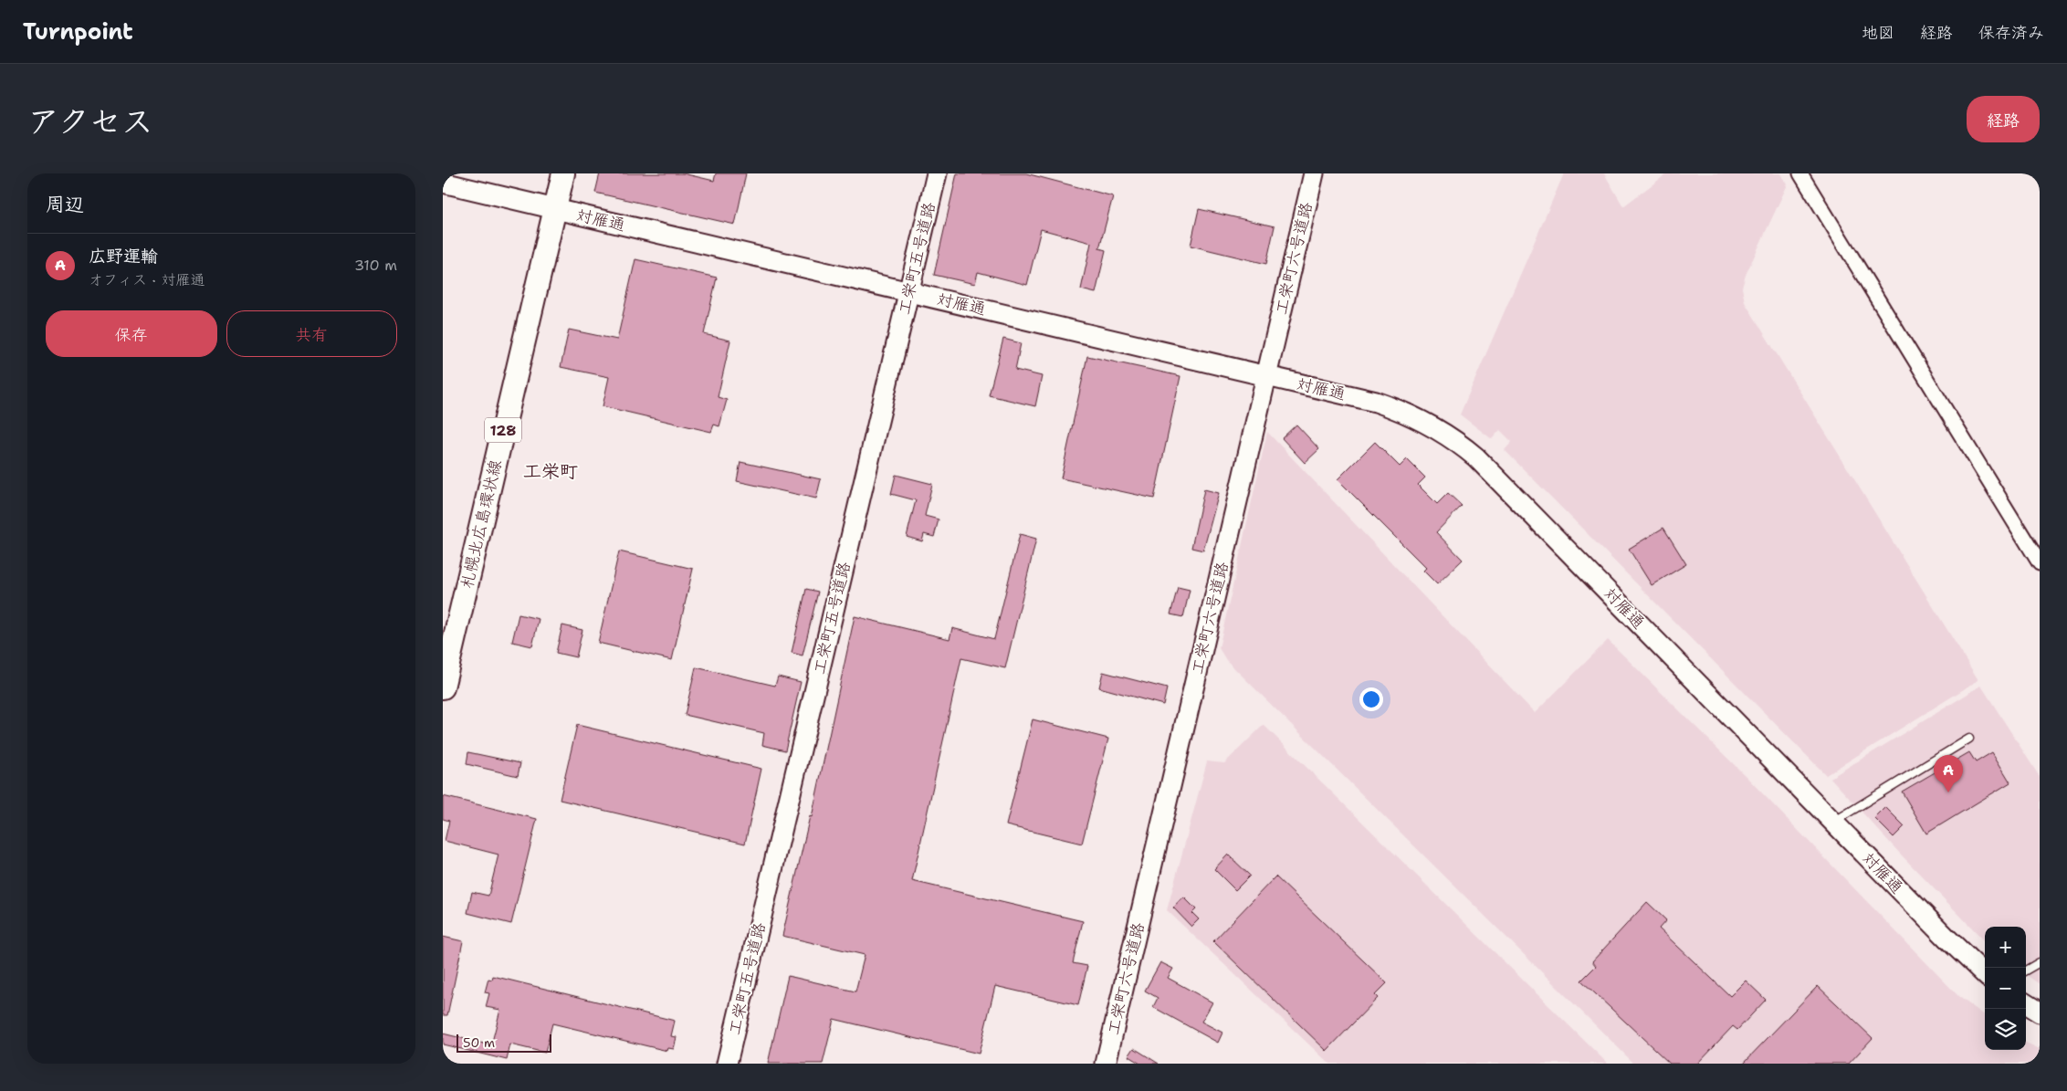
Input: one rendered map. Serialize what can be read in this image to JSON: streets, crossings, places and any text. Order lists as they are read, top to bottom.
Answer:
{
  "streets": {
    "main road": ["128", "札幌北広島環状線"],
    "street": ["対雁通", "工栄町五号道路", "工栄町六号道路"]
  },
  "crossings": [
    ["対雁通", "工栄町五号道路"],
    ["対雁通", "工栄町六号道路"],
    ["対雁通", "札幌北広島環状線"]
  ],
  "districts": ["工栄町"],
  "scale_bar": "50 m",
  "page": {
    "header": "Turnpoint",
    "nav": ["地図", "経路", "保存済み"],
    "title": "アクセス",
    "buttons": [
      "経路",
      ["保存", "共有"]
    ],
    "heading": "周辺",
    "list": [
      {
        "mark": "A",
        "name": "広野運輸",
        "note": "オフィス · 対雁通",
        "value": "310 m"
      }
    ],
    "pins": "A",
    "map_buttons": ["+", "−"],
    "scale": "50 m"
  }
}
